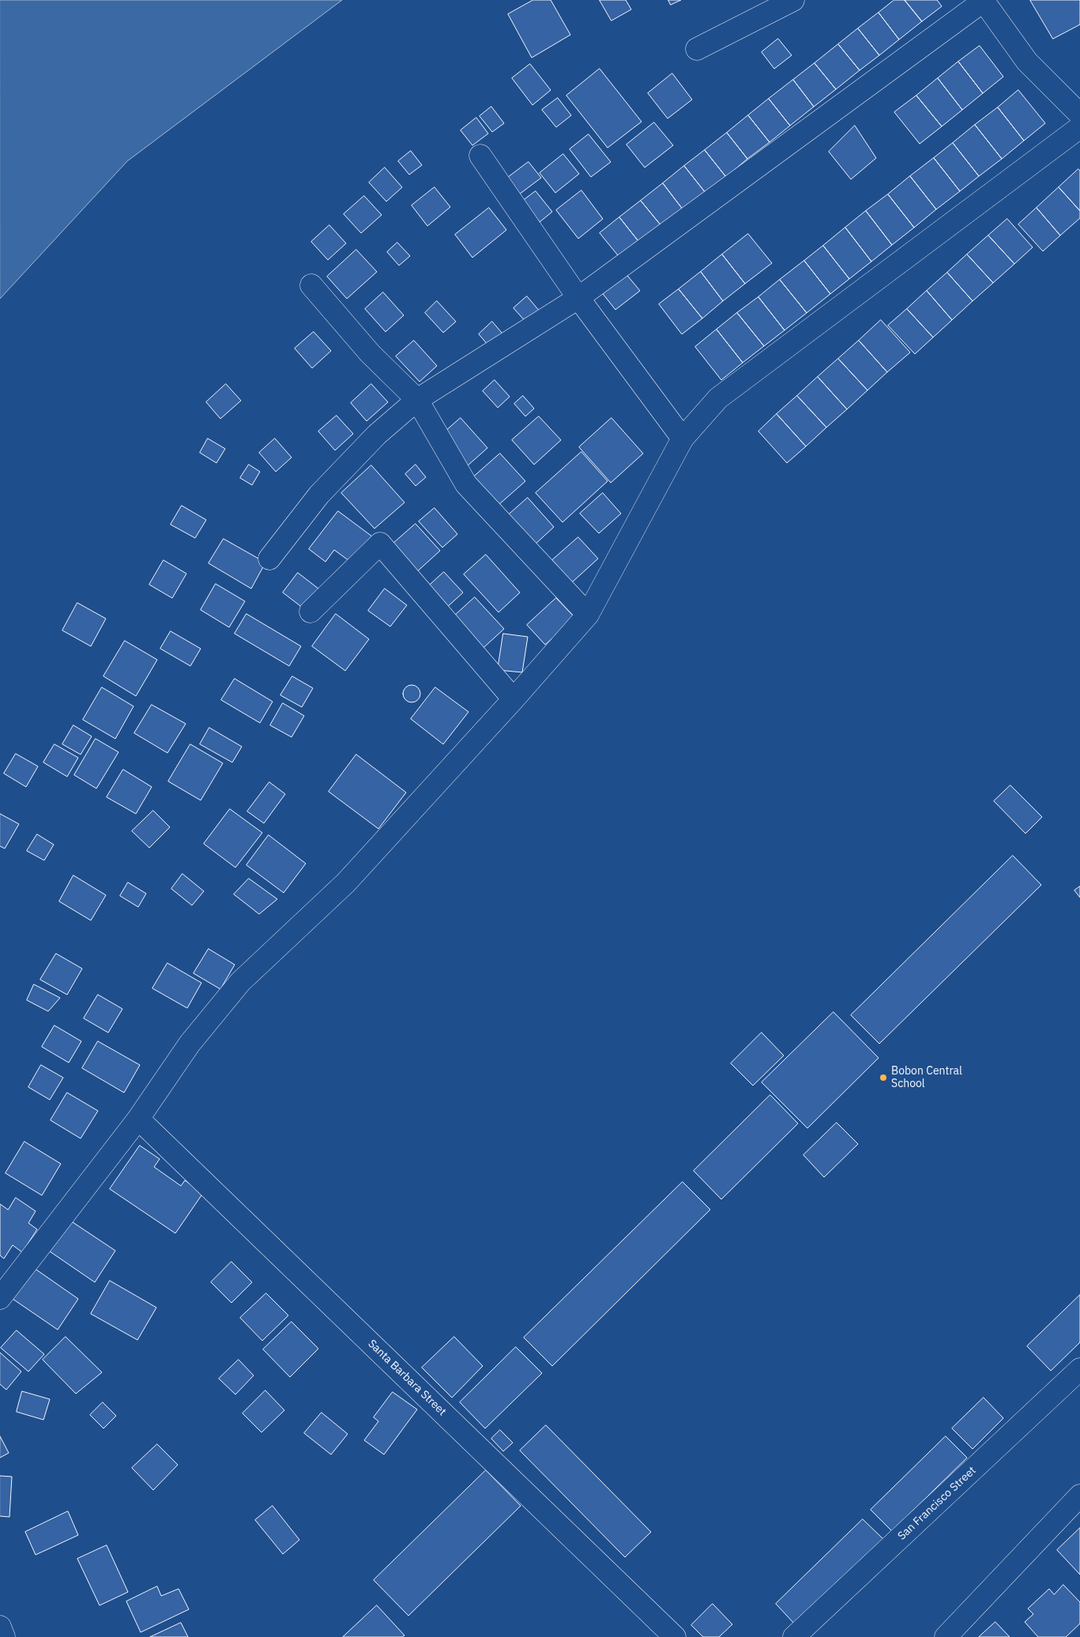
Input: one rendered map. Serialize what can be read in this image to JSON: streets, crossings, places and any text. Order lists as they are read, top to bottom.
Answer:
{
  "streets": {
    "street": ["Santa Barbara Street", "San Francisco Street"]
  },
  "places": ["Bobon Central School"]
}
